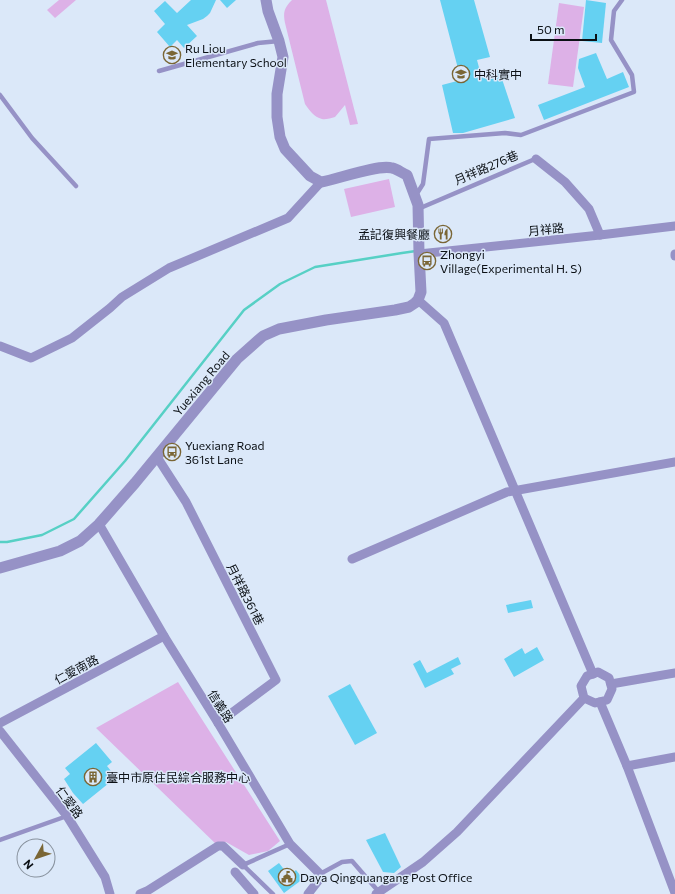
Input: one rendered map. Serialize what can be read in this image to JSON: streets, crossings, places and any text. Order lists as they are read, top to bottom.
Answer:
{
  "streets": {
    "street": [
      "月祥路276巷",
      "月祥路",
      "Yuexiang Road",
      "月祥路361巷",
      "仁愛南路",
      "信義路",
      "仁愛路"
    ]
  },
  "crossings": [
    ["月祥路276巷", "月祥路"],
    ["Yuexiang Road", "月祥路361巷"],
    ["Yuexiang Road", "信義路"],
    ["月祥路361巷", "信義路"],
    ["仁愛南路", "信義路"]
  ],
  "places": {
    "school or university": ["Ru Liou Elementary School", "中科實中"],
    "restaurant": ["孟記復興餐廳"],
    "bus stop": ["Zhongyi Village(Experimental H. S)", "Yuexiang Road 361st Lane"],
    "building": ["臺中市原住民綜合服務中心"],
    "public building": ["Daya Qingquangang Post Office"]
  },
  "scale_bar": "50 m",
  "north": "bottom left"
}
